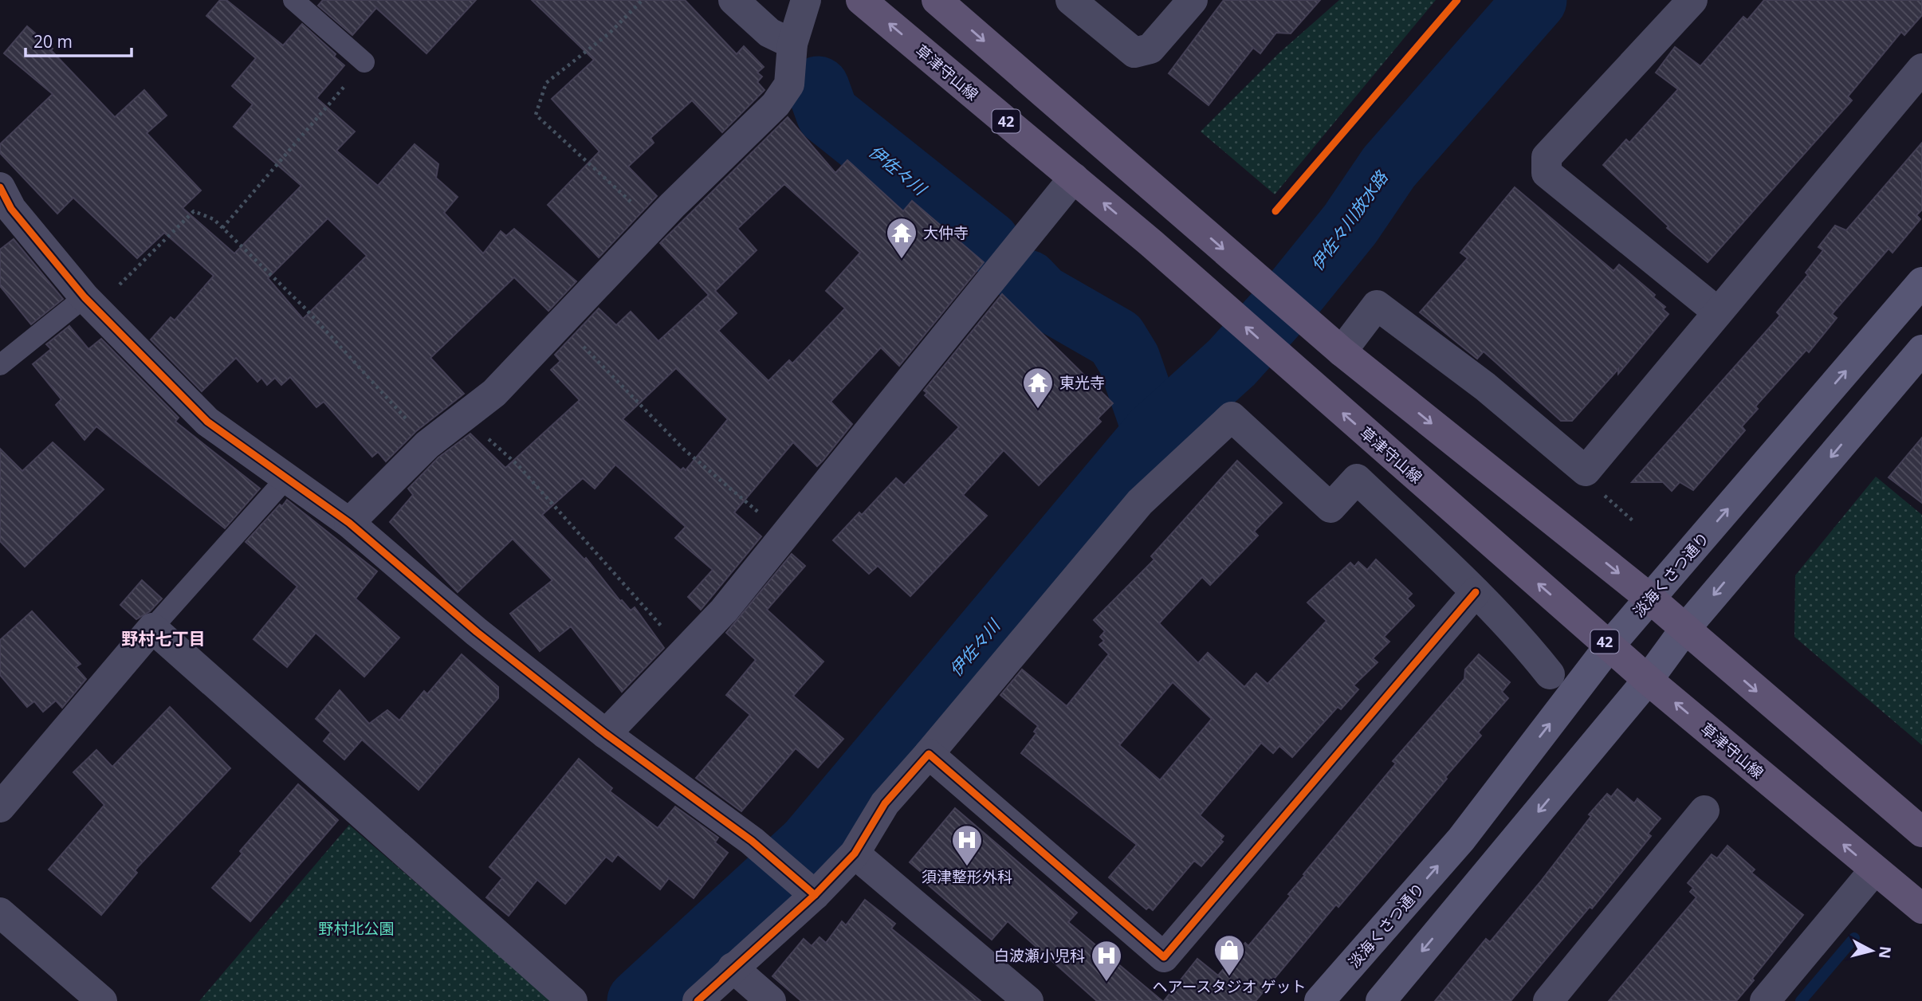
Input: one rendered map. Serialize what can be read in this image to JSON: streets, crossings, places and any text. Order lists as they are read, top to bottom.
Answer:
{
  "streets": {
    "main road": ["草津守山線", "42"],
    "street": ["淡海くさつ通り"]
  },
  "crossings": [
    ["草津守山線", "淡海くさつ通り"]
  ],
  "districts": ["野村七丁目"],
  "water": ["伊佐々川", "伊佐々川放水路"],
  "parks": ["野村北公園"],
  "places": {
    "temple": ["大仲寺", "東光寺"],
    "hospital": ["須津整形外科", "白波瀬小児科"],
    "shop": ["ヘアースタジオ ゲット"]
  },
  "scale_bar": "20 m",
  "north": "right"
}
